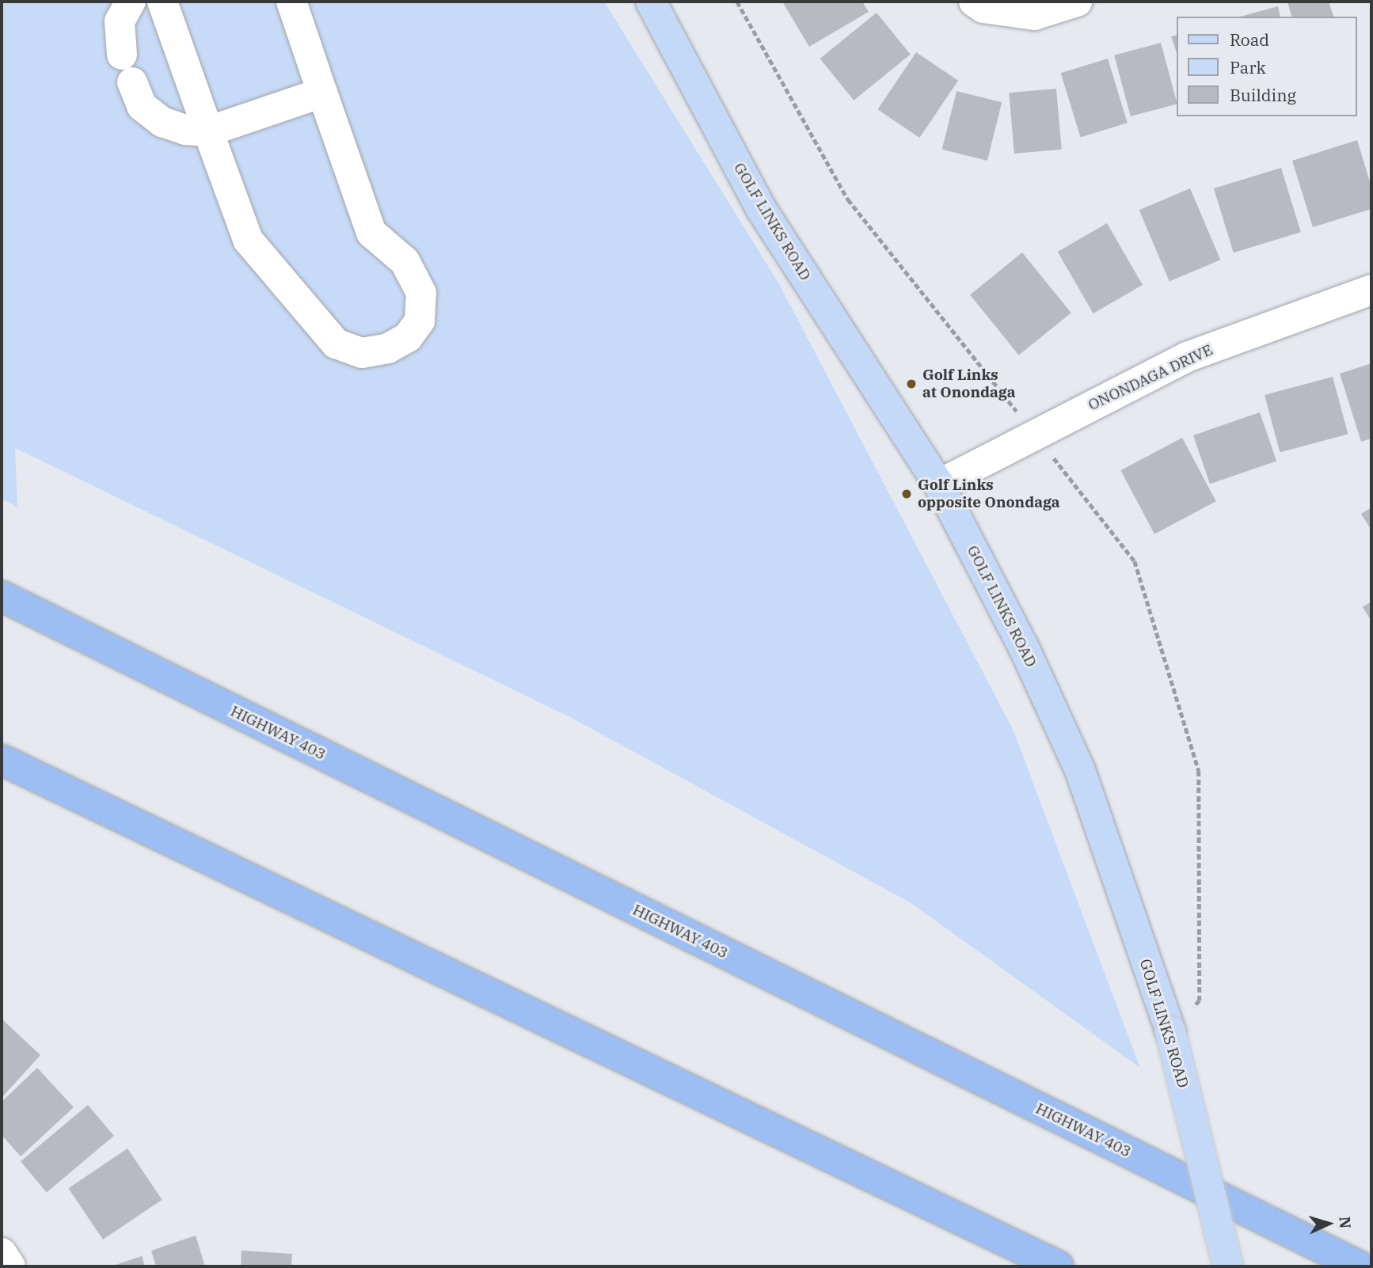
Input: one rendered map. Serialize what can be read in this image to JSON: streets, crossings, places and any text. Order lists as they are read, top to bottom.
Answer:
{
  "streets": {
    "highway": ["HIGHWAY 403"],
    "main road": ["GOLF LINKS ROAD"],
    "street": ["ONONDAGA DRIVE"]
  },
  "crossings": [
    ["GOLF LINKS ROAD", "ONONDAGA DRIVE"]
  ],
  "places": ["Golf Links at Onondaga", "Golf Links opposite Onondaga"],
  "legend": ["Road", "Park", "Building"],
  "north": "right"
}
